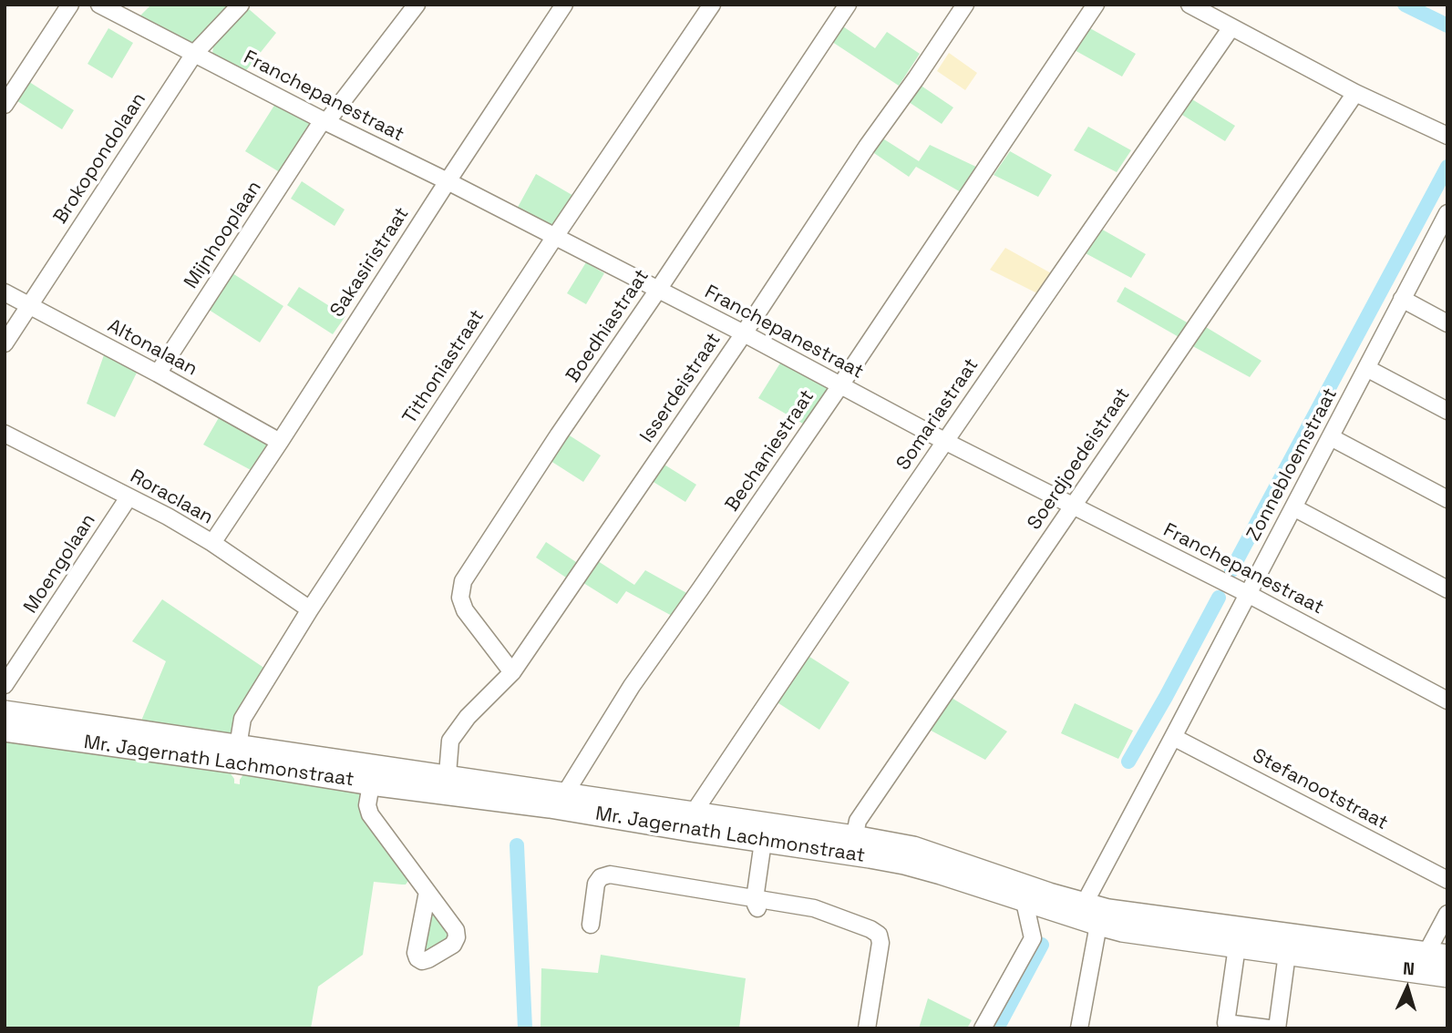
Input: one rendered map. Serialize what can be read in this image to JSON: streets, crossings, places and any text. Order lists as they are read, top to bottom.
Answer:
{
  "streets": {
    "main road": ["Mr. Jagernath Lachmonstraat"],
    "street": [
      "Franchepanestraat",
      "Brokopondolaan",
      "Mijnhooplaan",
      "Sakasiristraat",
      "Boedhiastraat",
      "Altonalaan",
      "Tithoniastraat",
      "Isserdeistraat",
      "Somariastraat",
      "Bechaniestraat",
      "Soerdjoedeistraat",
      "Zonnebloemstraat",
      "Roraclaan",
      "Moengolaan",
      "Stefanootstraat"
    ]
  },
  "crossings": [
    ["Franchepanestraat", "Brokopondolaan"],
    ["Franchepanestraat", "Mijnhooplaan"],
    ["Franchepanestraat", "Sakasiristraat"],
    ["Franchepanestraat", "Boedhiastraat"],
    ["Franchepanestraat", "Tithoniastraat"],
    ["Franchepanestraat", "Isserdeistraat"],
    ["Franchepanestraat", "Somariastraat"],
    ["Franchepanestraat", "Bechaniestraat"],
    ["Franchepanestraat", "Soerdjoedeistraat"],
    ["Franchepanestraat", "Zonnebloemstraat"],
    ["Brokopondolaan", "Altonalaan"],
    ["Mijnhooplaan", "Altonalaan"],
    ["Sakasiristraat", "Altonalaan"],
    ["Sakasiristraat", "Roraclaan"],
    ["Boedhiastraat", "Isserdeistraat"],
    ["Tithoniastraat", "Roraclaan"],
    ["Tithoniastraat", "Mr. Jagernath Lachmonstraat"],
    ["Isserdeistraat", "Mr. Jagernath Lachmonstraat"],
    ["Somariastraat", "Mr. Jagernath Lachmonstraat"],
    ["Bechaniestraat", "Mr. Jagernath Lachmonstraat"],
    ["Soerdjoedeistraat", "Mr. Jagernath Lachmonstraat"],
    ["Zonnebloemstraat", "Mr. Jagernath Lachmonstraat"],
    ["Zonnebloemstraat", "Stefanootstraat"],
    ["Roraclaan", "Moengolaan"]
  ],
  "north": "top"
}
